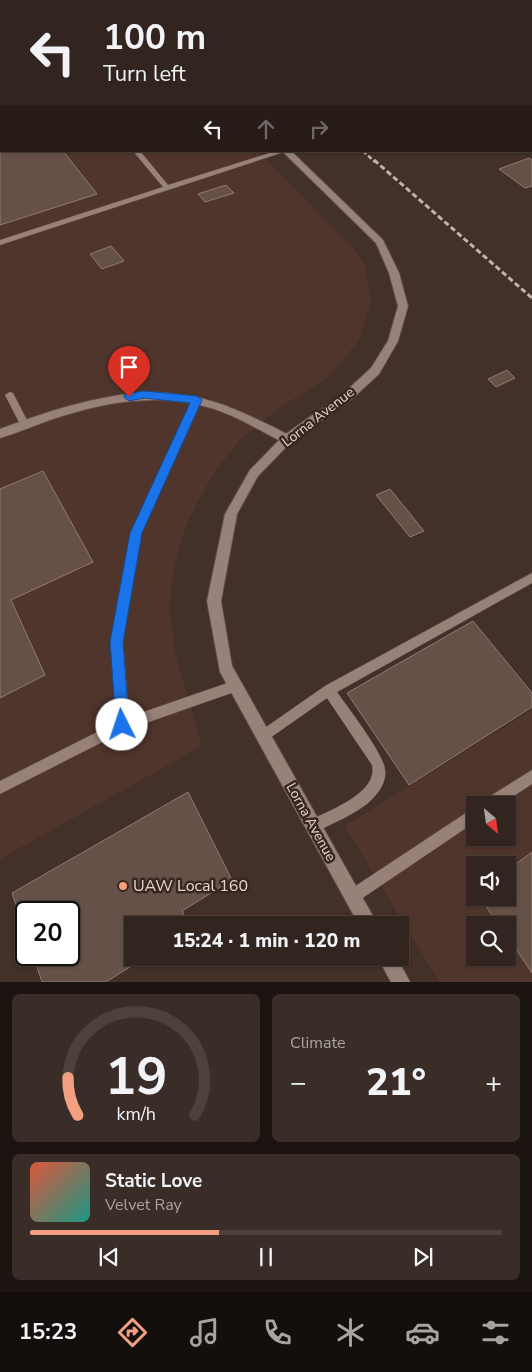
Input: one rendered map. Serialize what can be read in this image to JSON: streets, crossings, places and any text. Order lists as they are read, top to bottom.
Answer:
{
  "streets": {
    "street": ["Lorna Avenue"]
  },
  "places": ["UAW Local 160"],
  "north": "bottom right",
  "page": {
    "turn": ["100 m", "Turn left"],
    "limit": "20",
    "trip": "15:24 · 1 min · 120 m",
    "tile": "Climate",
    "heat": ["−", "21°", "+"],
    "song": ["Static Love", "Velvet Ray"],
    "tabs": "15:23",
    "gauge": ["19", "km/h"]
  }
}
